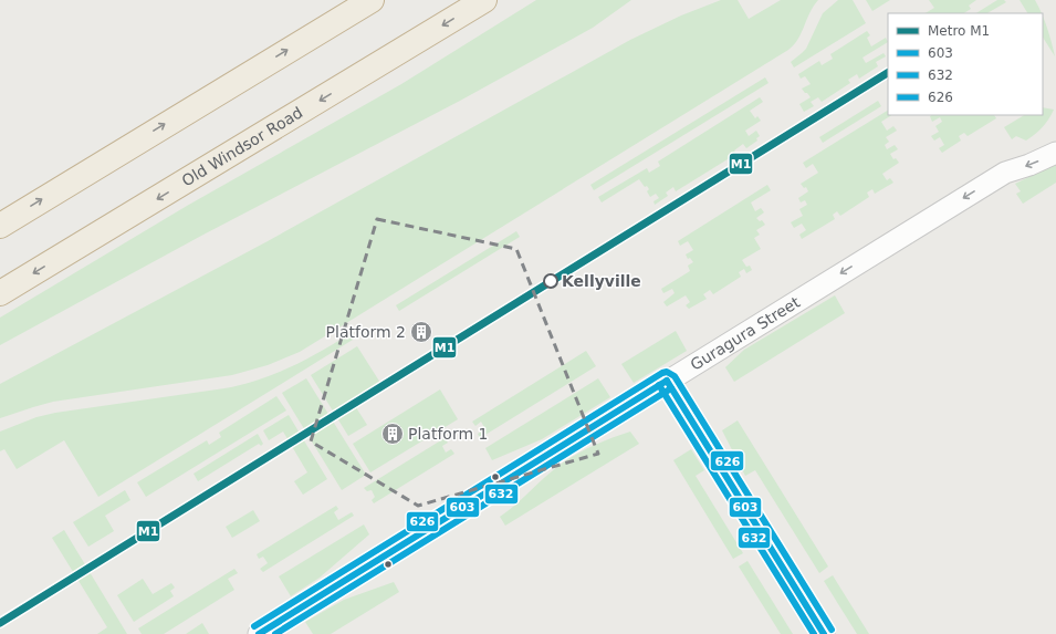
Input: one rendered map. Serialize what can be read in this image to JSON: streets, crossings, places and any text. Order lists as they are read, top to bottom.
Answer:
{
  "streets": {
    "highway": ["Old Windsor Road"],
    "street": ["Guragura Street"]
  },
  "one_way": ["Guragura Street"],
  "places": {
    "other": ["Kellyville"],
    "building": ["Platform 2", "Platform 1"]
  },
  "lines": [
    "metro line M1",
    "transit line 626",
    "transit line 603",
    "transit line 632"
  ],
  "legend": [
    "Metro M1",
    "603",
    "632",
    "626"
  ]
}
